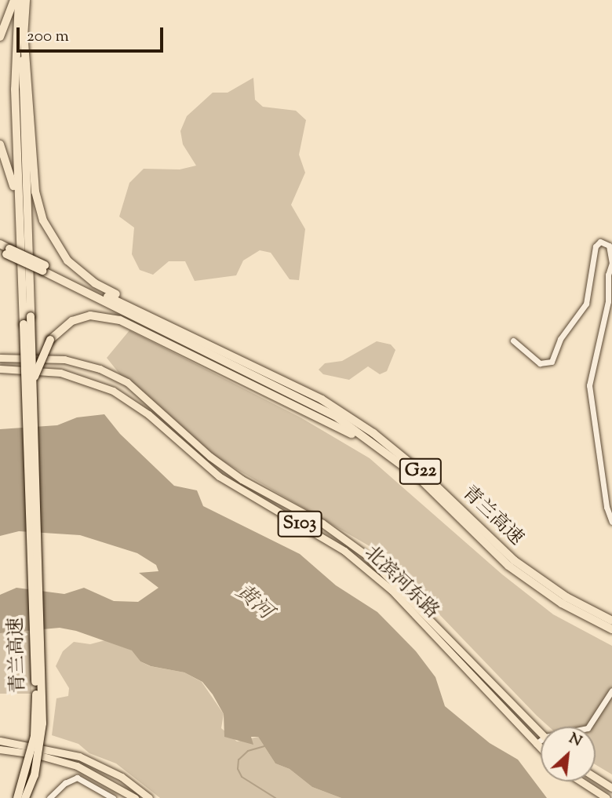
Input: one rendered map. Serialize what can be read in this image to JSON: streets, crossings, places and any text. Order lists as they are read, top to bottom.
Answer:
{
  "streets": {
    "highway": ["G22", "青兰高速"],
    "main road": ["S103", "北滨河东路"]
  },
  "water": ["黄河"],
  "scale_bar": "200 m",
  "north": "top right"
}
